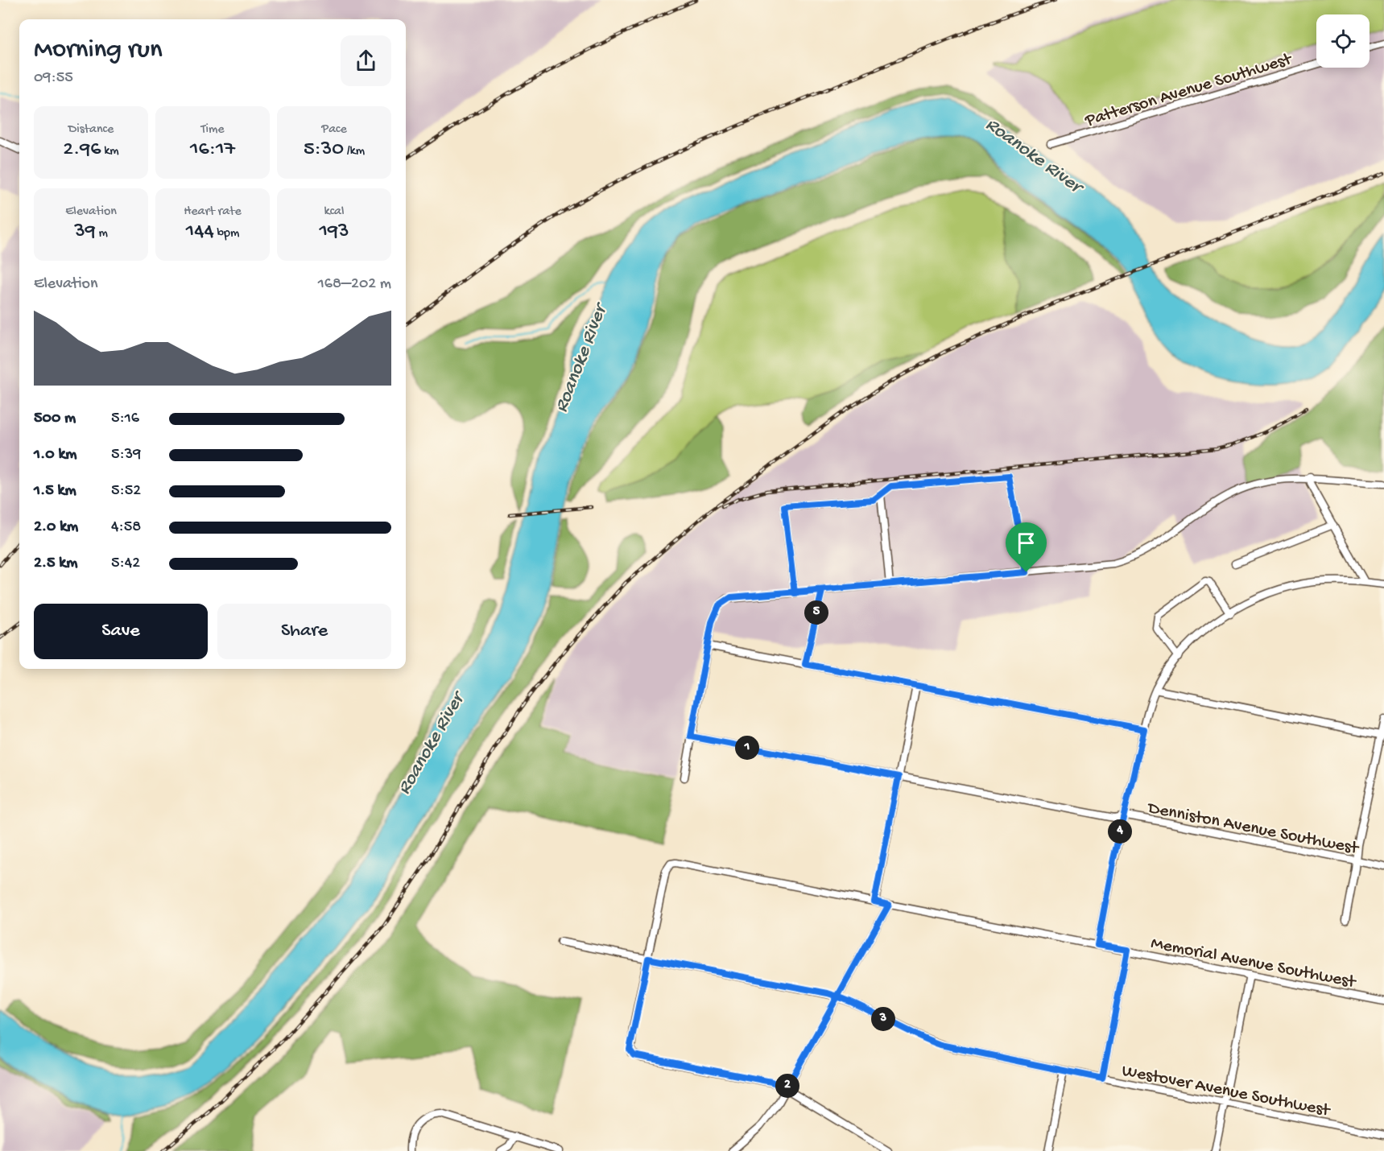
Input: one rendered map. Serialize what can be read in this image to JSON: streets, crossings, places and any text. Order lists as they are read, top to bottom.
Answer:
{
  "streets": {
    "street": [
      "Patterson Avenue Southwest",
      "Denniston Avenue Southwest",
      "Memorial Avenue Southwest",
      "Westover Avenue Southwest"
    ]
  },
  "water": ["Roanoke River"],
  "page": {
    "heading": ["Morning run", "09:55"],
    "stats": [
      ["Distance", "2.96 km"],
      ["Time", "16:17"],
      ["Pace", "5:30 /km"],
      ["Elevation", "39 m"],
      ["Heart rate", "144 bpm"],
      ["kcal", "193"]
    ],
    "chart": ["Elevation", "168–202 m"],
    "list": [
      {
        "name": "500 m",
        "note": "5:16"
      },
      {
        "name": "1.0 km",
        "note": "5:39"
      },
      {
        "name": "1.5 km",
        "note": "5:52"
      },
      {
        "name": "2.0 km",
        "note": "4:58"
      },
      {
        "name": "2.5 km",
        "note": "5:42"
      }
    ],
    "buttons": ["Save", "Share"],
    "pins": [
      "5",
      "1",
      "4",
      "3",
      "2"
    ]
  }
}
